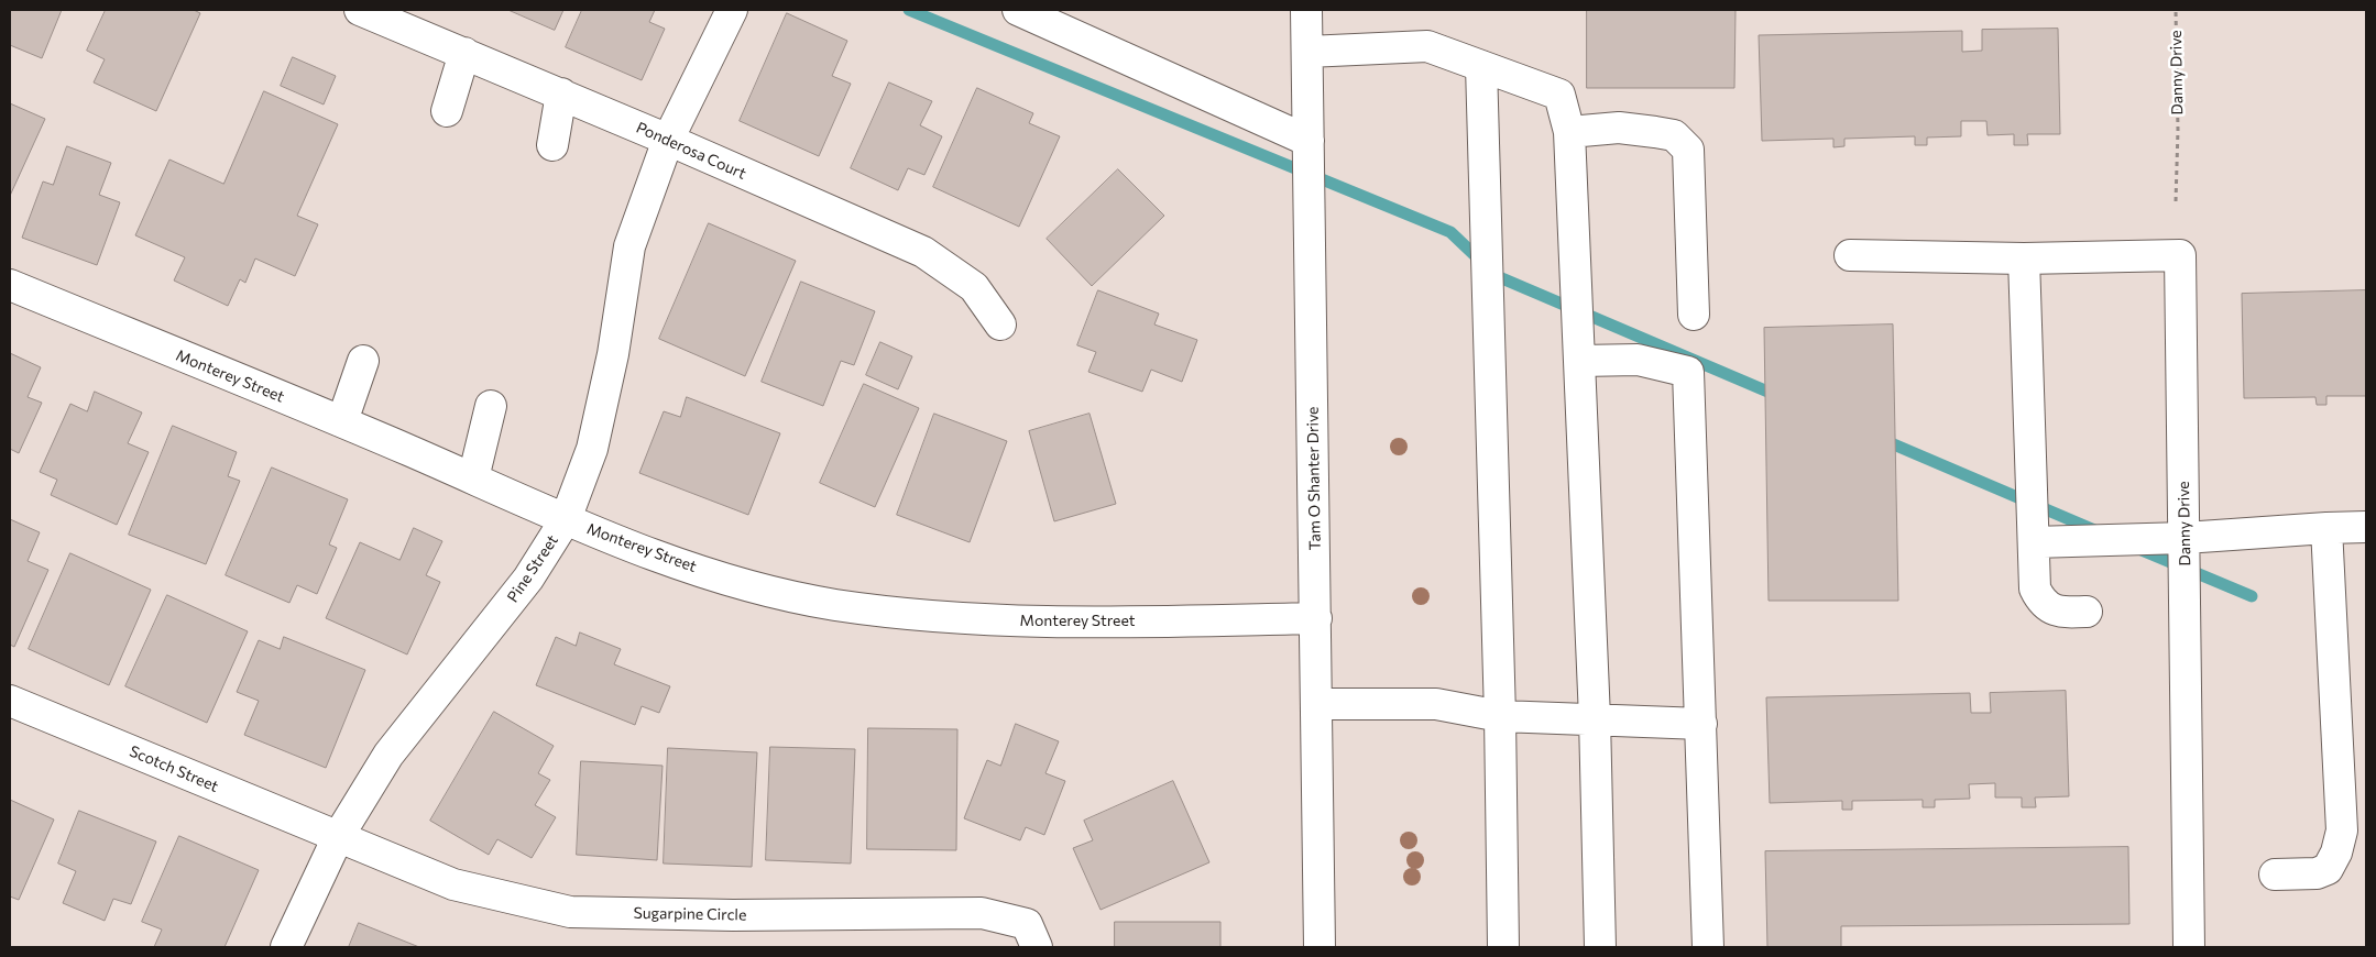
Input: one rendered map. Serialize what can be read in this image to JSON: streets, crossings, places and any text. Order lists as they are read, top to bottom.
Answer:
{
  "streets": {
    "street": [
      "Danny Drive",
      "Ponderosa Court",
      "Monterey Street",
      "Tam O Shanter Drive",
      "Pine Street",
      "Scotch Street",
      "Sugarpine Circle"
    ]
  },
  "crossings": [
    ["Ponderosa Court", "Pine Street"],
    ["Monterey Street", "Tam O Shanter Drive"],
    ["Monterey Street", "Pine Street"],
    ["Pine Street", "Scotch Street"],
    ["Pine Street", "Sugarpine Circle"],
    ["Scotch Street", "Sugarpine Circle"]
  ]
}
